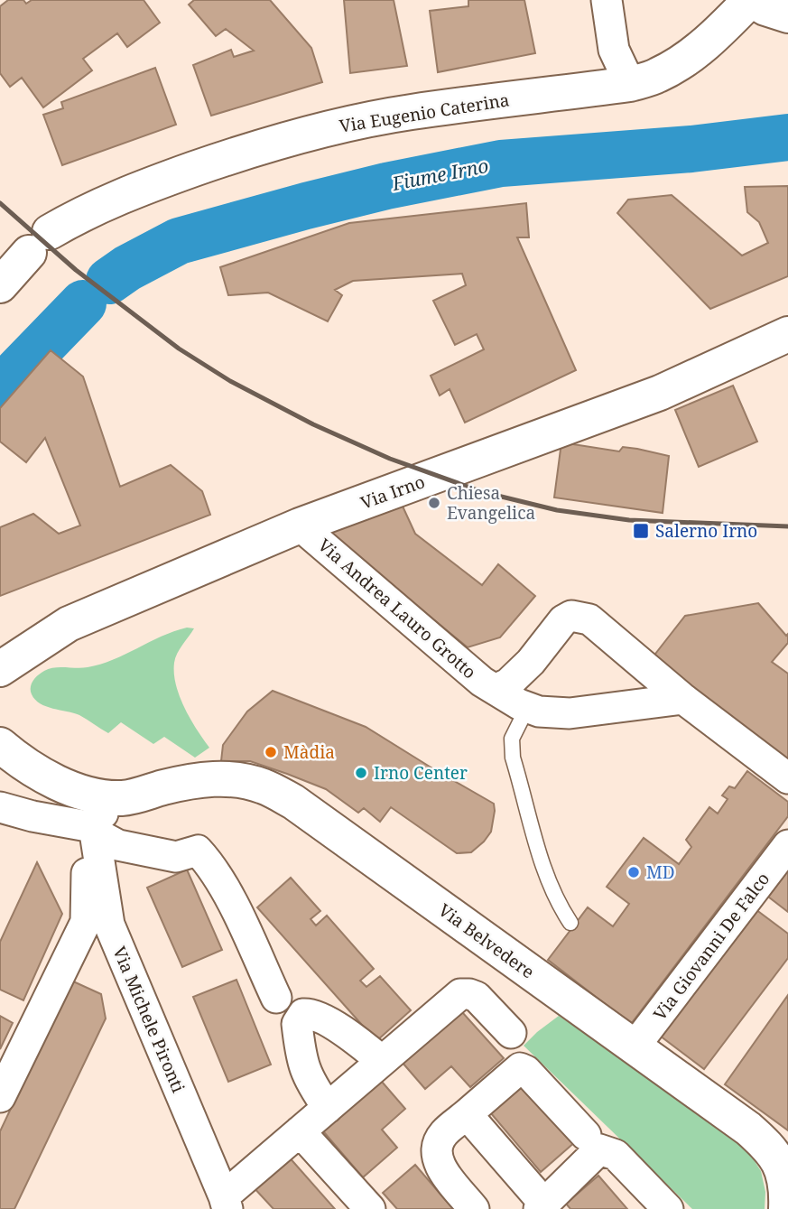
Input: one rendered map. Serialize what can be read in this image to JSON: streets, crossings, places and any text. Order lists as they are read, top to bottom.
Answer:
{
  "streets": {
    "main road": ["Via Eugenio Caterina", "Via Irno", "Via Belvedere"],
    "street": ["Via Andrea Lauro Grotto", "Via Giovanni De Falco", "Via Michele Pironti"]
  },
  "crossings": [
    ["Via Irno", "Via Andrea Lauro Grotto"],
    ["Via Belvedere", "Via Giovanni De Falco"],
    ["Via Belvedere", "Via Michele Pironti"]
  ],
  "water": ["Fiume Irno"],
  "places": {
    "other": [
      "Chiesa Evangelica",
      "Màdia",
      "Irno Center",
      "MD"
    ],
    "transit": ["Salerno Irno"]
  }
}
